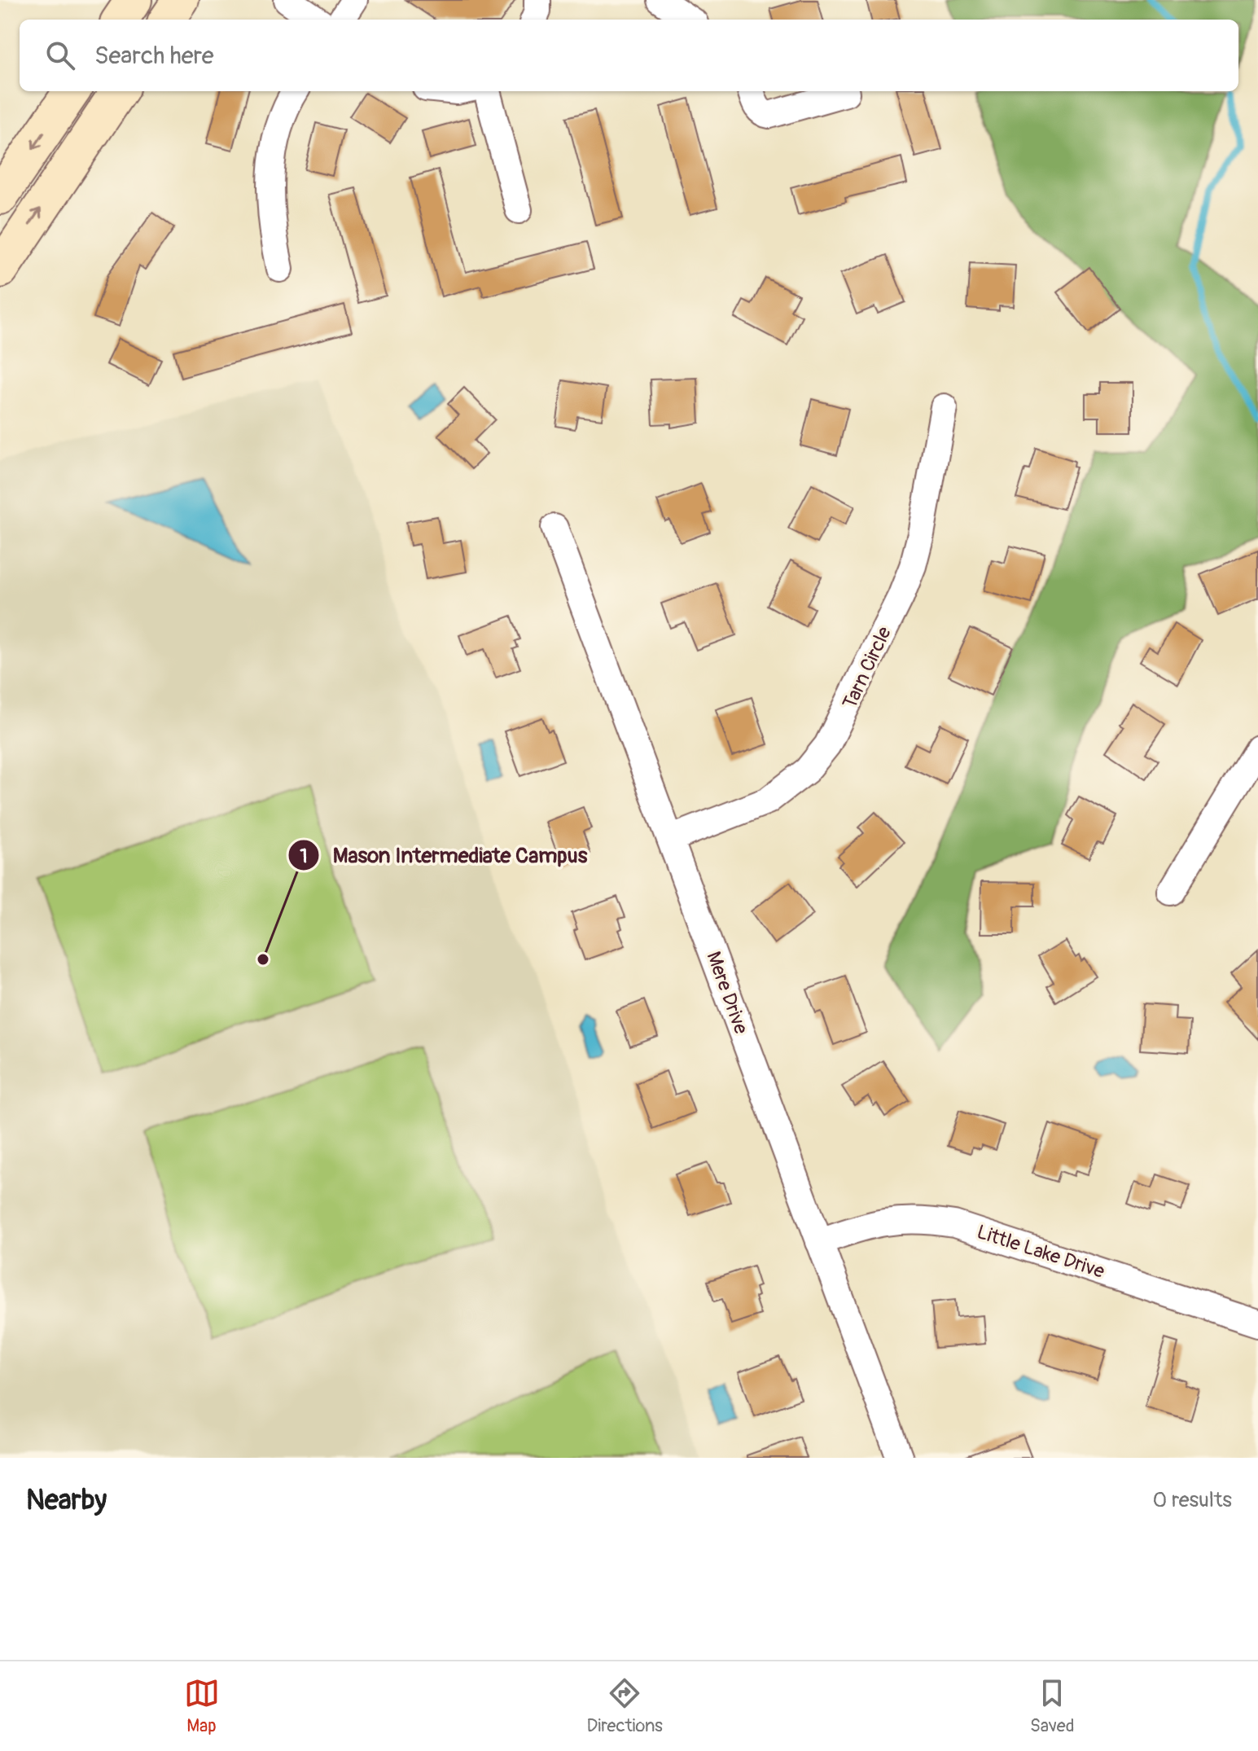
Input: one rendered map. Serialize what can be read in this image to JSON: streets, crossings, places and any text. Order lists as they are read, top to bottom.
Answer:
{
  "streets": {
    "street": ["Tarn Circle", "Mere Drive", "Little Lake Drive"]
  },
  "crossings": [
    ["Tarn Circle", "Mere Drive"],
    ["Mere Drive", "Little Lake Drive"]
  ],
  "places": ["Mason Intermediate Campus"],
  "page": {
    "search": "Search here",
    "heading": ["Nearby", "0 results"],
    "nav": ["Map", "Directions", "Saved"]
  }
}
